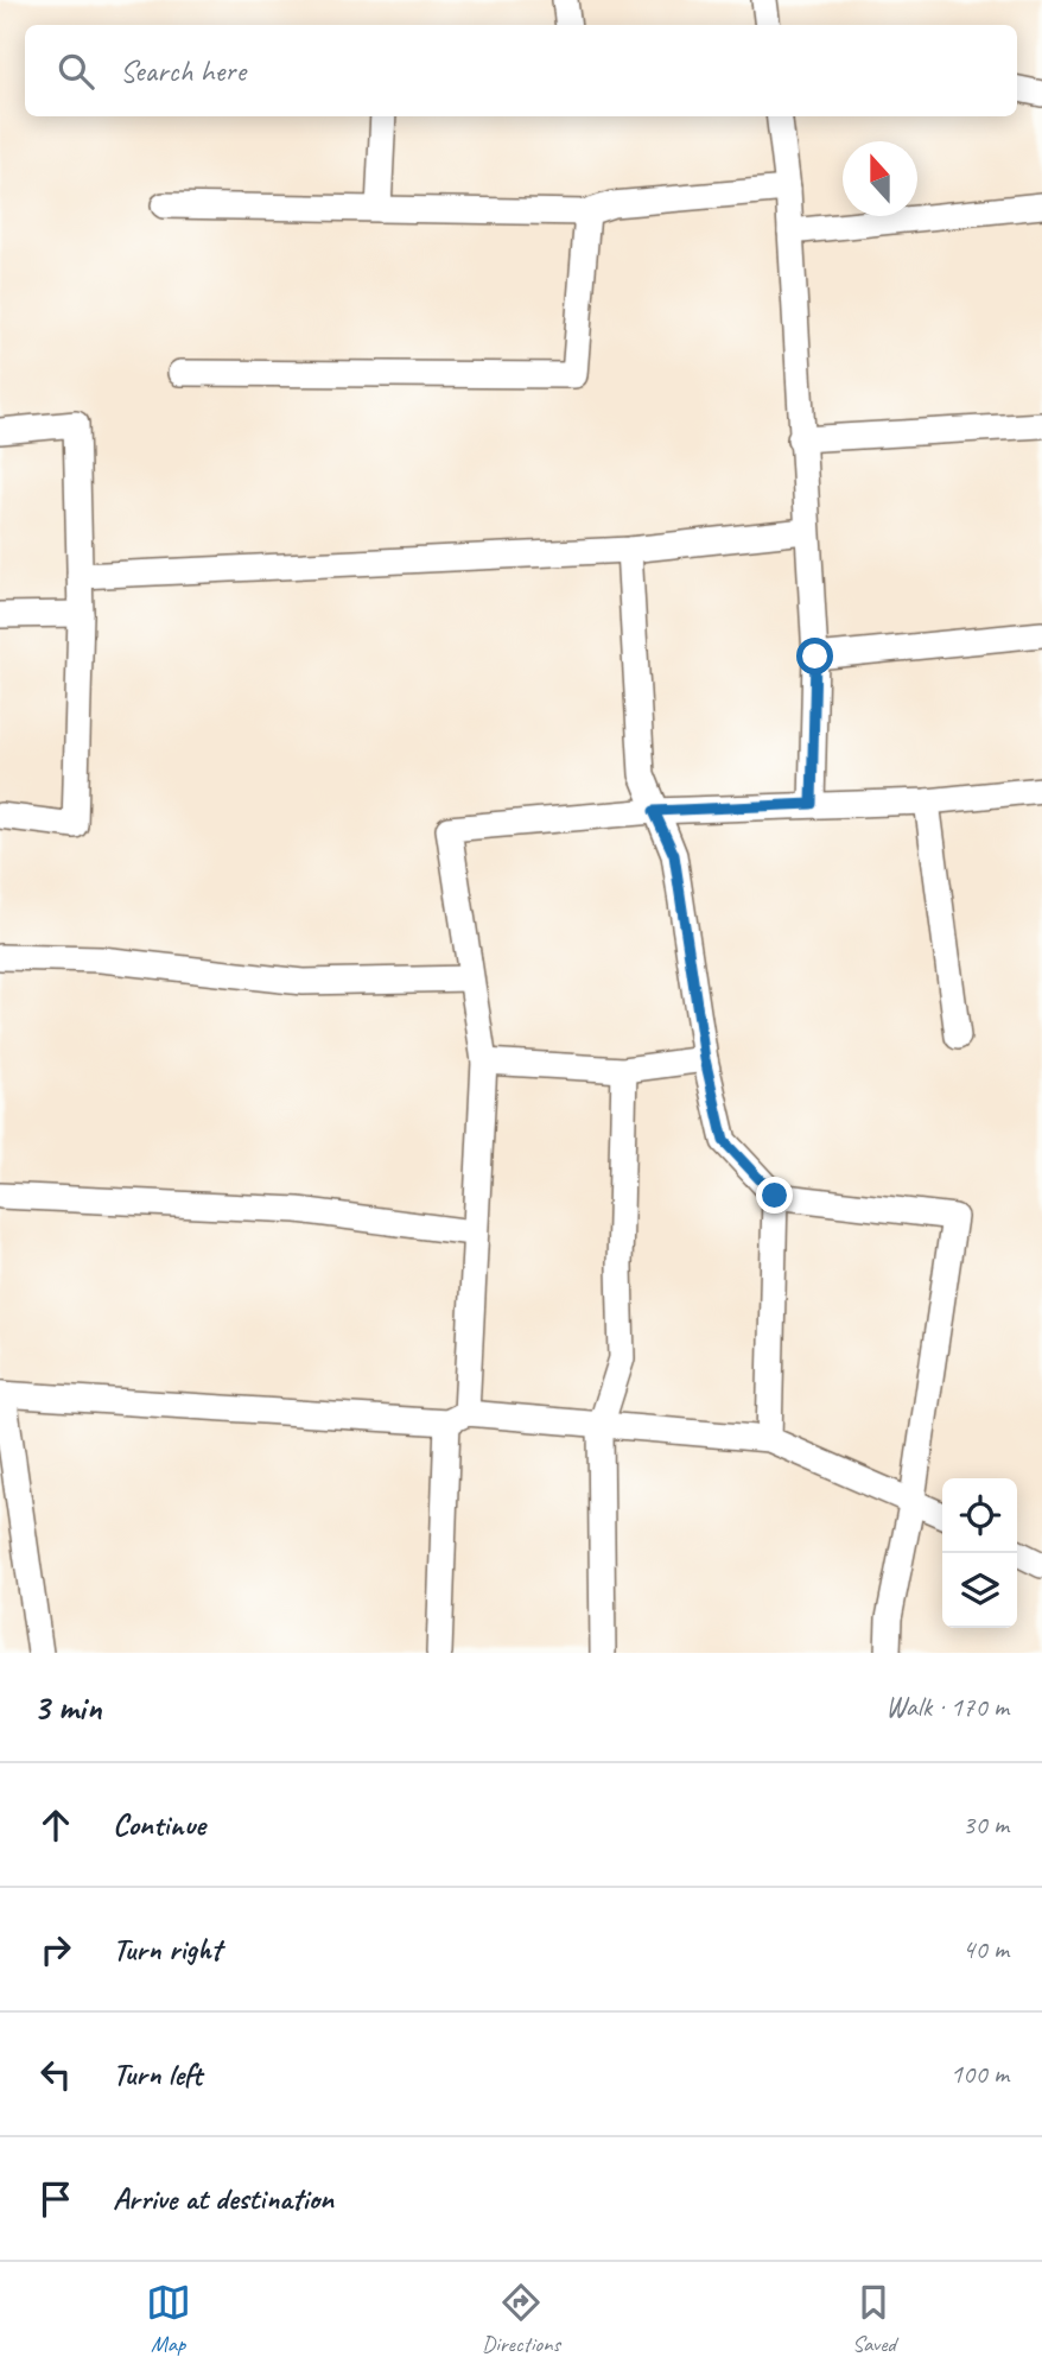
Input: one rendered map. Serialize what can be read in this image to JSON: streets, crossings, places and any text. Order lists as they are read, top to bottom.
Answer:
{
  "north": "top",
  "page": {
    "search": "Search here",
    "heading": ["3 min", "Walk · 170 m"],
    "list": [
      ["Continue", "30 m"],
      ["Turn right", "40 m"],
      ["Turn left", "100 m"],
      "Arrive at destination"
    ],
    "nav": ["Map", "Directions", "Saved"]
  }
}
